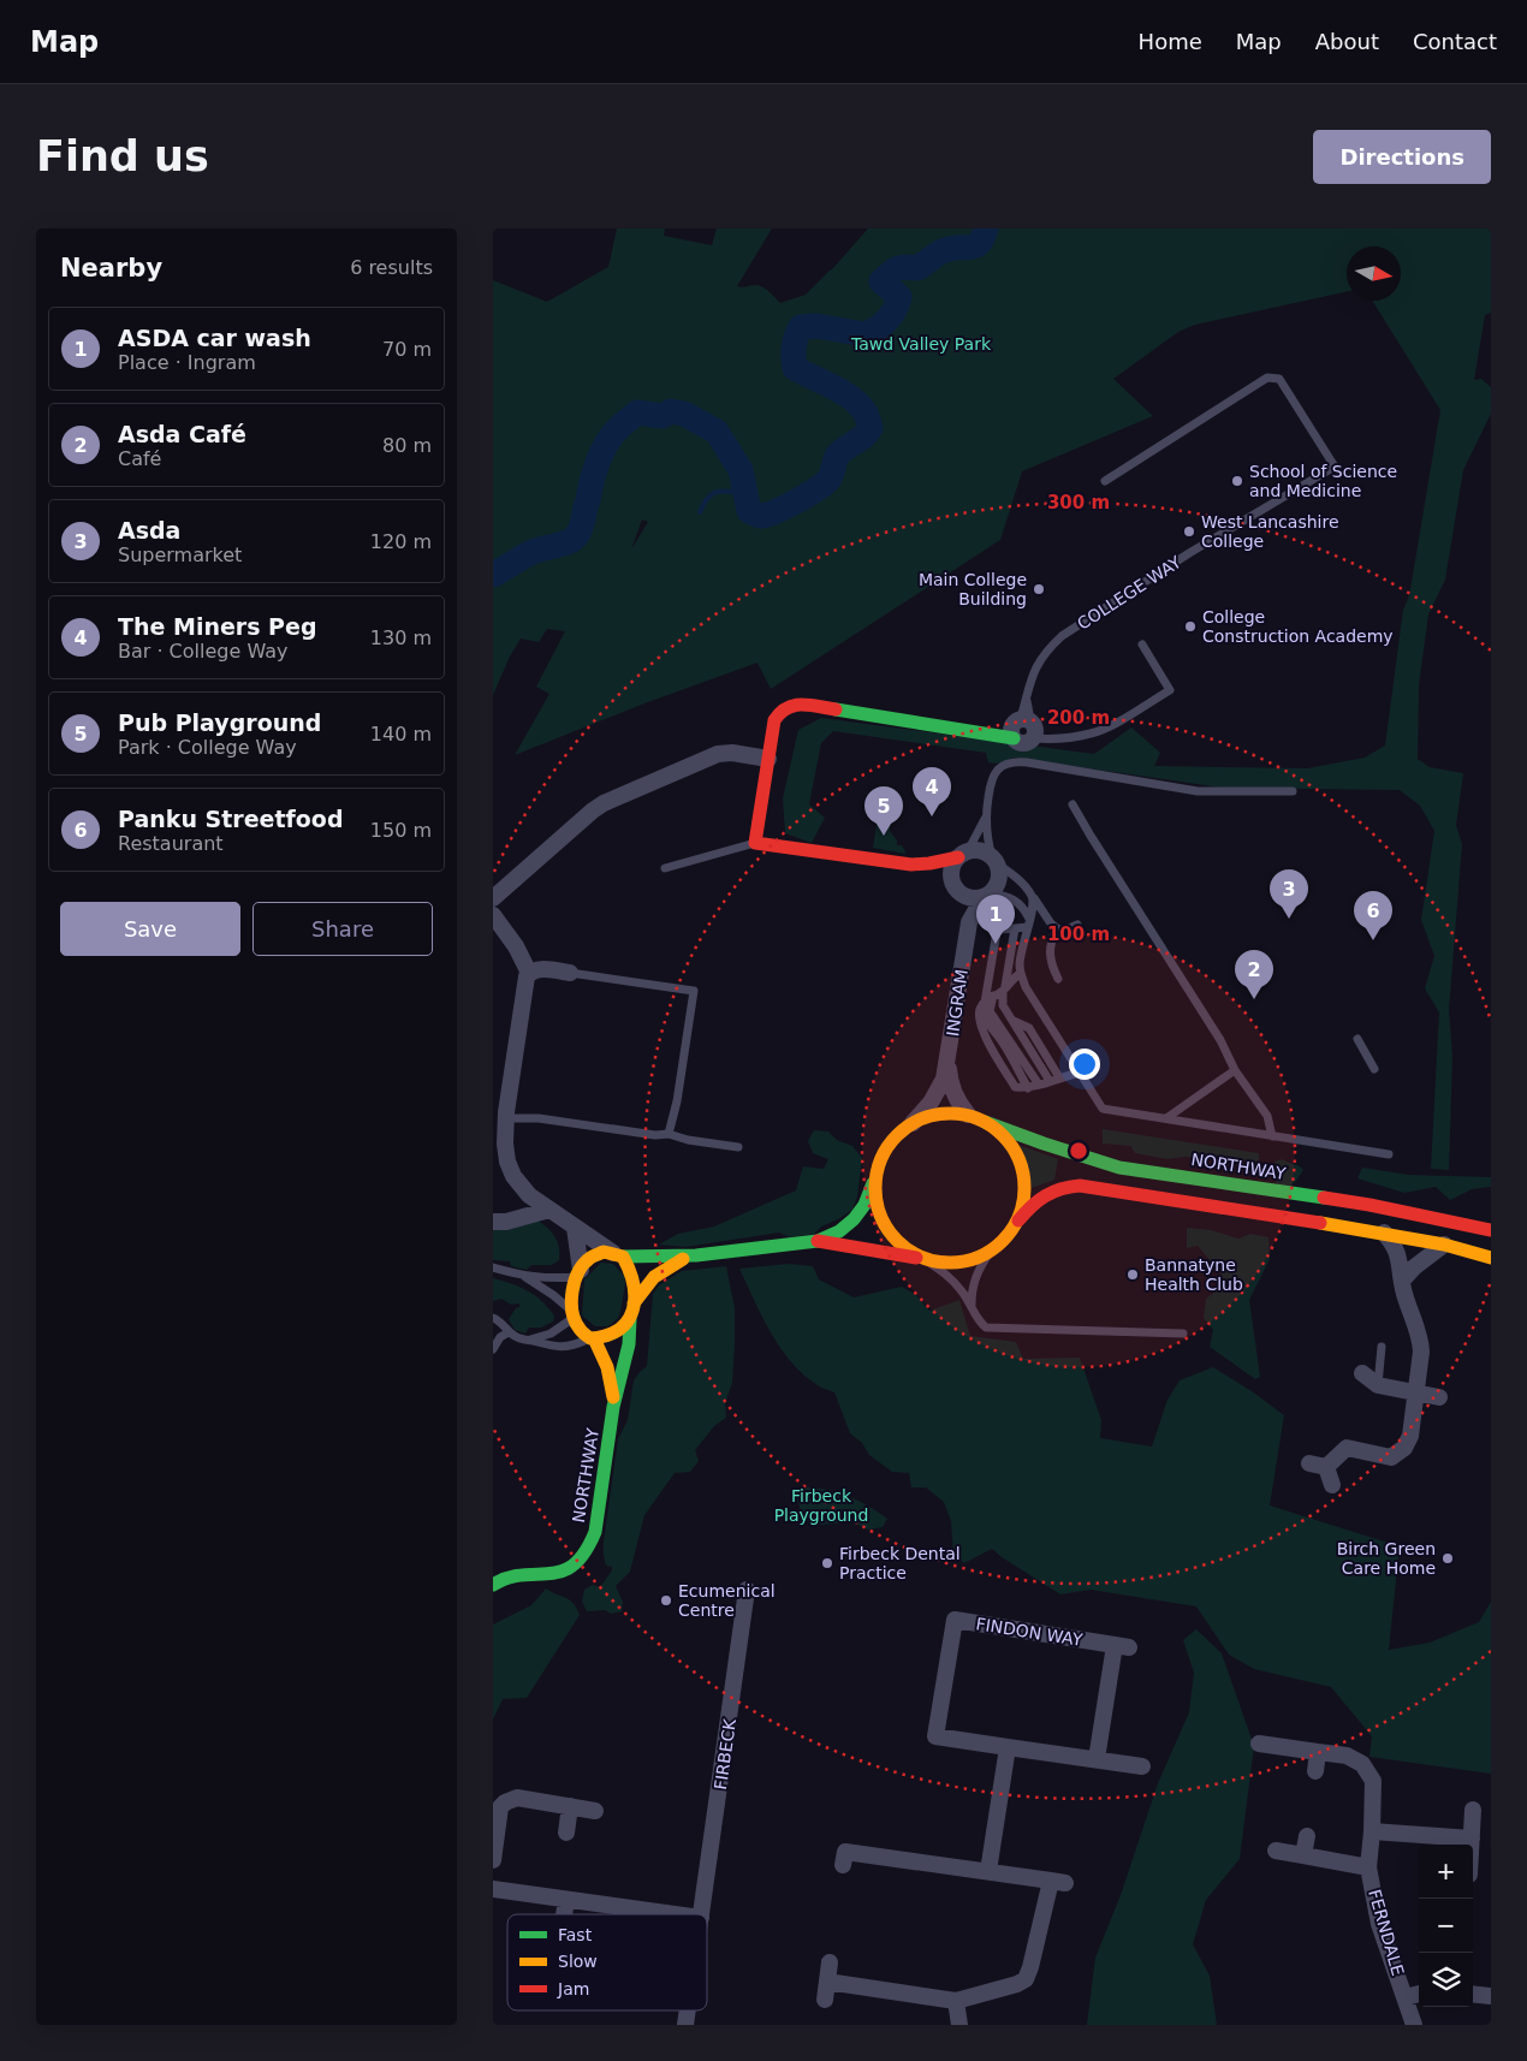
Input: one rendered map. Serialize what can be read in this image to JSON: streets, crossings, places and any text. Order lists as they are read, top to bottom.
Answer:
{
  "streets": {
    "street": [
      "INGRAM",
      "NORTHWAY",
      "FINDON WAY",
      "FIRBECK",
      "FERNDALE"
    ],
    "lane": ["COLLEGE WAY"]
  },
  "crossings": [
    ["INGRAM", "NORTHWAY"]
  ],
  "parks": ["Tawd Valley Park", "Firbeck Playground"],
  "places": [
    "School of Science and Medicine",
    "West Lancashire College",
    "Main College Building",
    "College Construction Academy",
    "Bannatyne Health Club",
    "Birch Green Care Home",
    "Firbeck Dental Practice",
    "Ecumenical Centre"
  ],
  "legend": ["Fast", "Slow", "Jam"],
  "north": "right",
  "page": {
    "header": "Map",
    "nav": [
      "Home",
      "Map",
      "About",
      "Contact"
    ],
    "buttons": [
      "Directions",
      ["Save", "Share"]
    ],
    "title": "Find us",
    "heading": ["Nearby", "6 results"],
    "list": [
      {
        "mark": "1",
        "name": "ASDA car wash",
        "note": "Place · Ingram",
        "value": "70 m"
      },
      {
        "mark": "2",
        "name": "Asda Café",
        "note": "Café",
        "value": "80 m"
      },
      {
        "mark": "3",
        "name": "Asda",
        "note": "Supermarket",
        "value": "120 m"
      },
      {
        "mark": "4",
        "name": "The Miners Peg",
        "note": "Bar · College Way",
        "value": "130 m"
      },
      {
        "mark": "5",
        "name": "Pub Playground",
        "note": "Park · College Way",
        "value": "140 m"
      },
      {
        "mark": "6",
        "name": "Panku Streetfood",
        "note": "Restaurant",
        "value": "150 m"
      }
    ],
    "pins": [
      "4",
      "5",
      "3",
      "6",
      "1",
      "2"
    ],
    "map_buttons": ["+", "−"]
  },
  "rings": ["300 m", "200 m", "100 m"]
}
